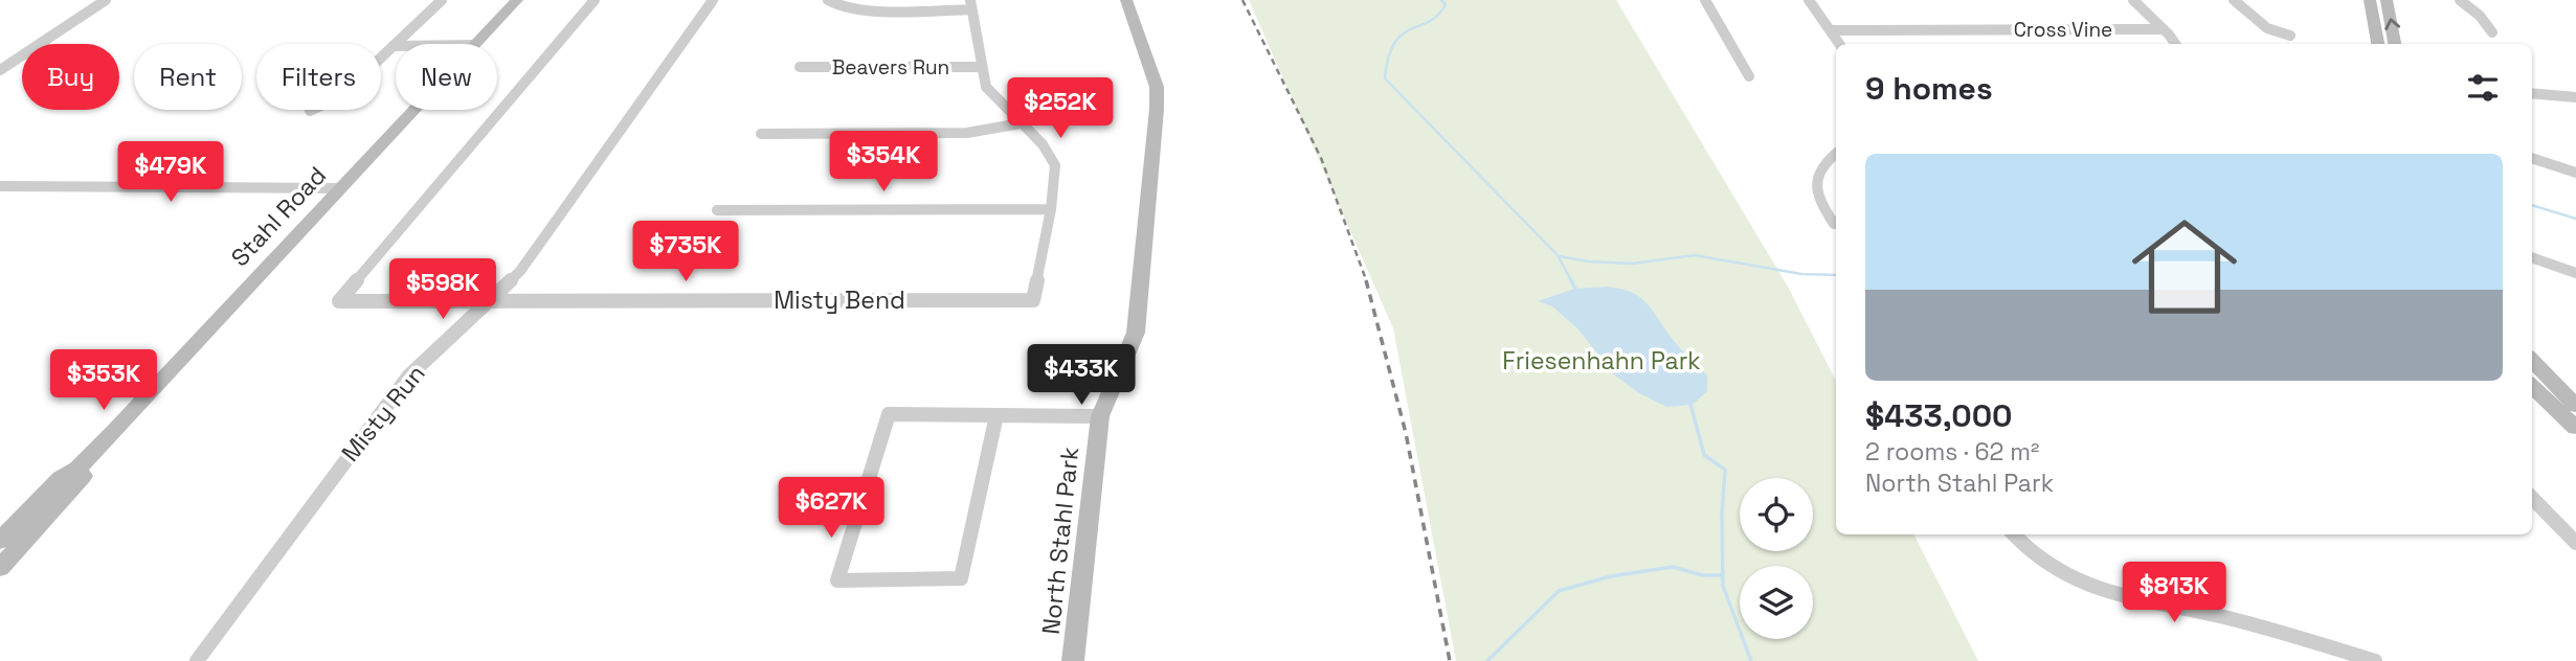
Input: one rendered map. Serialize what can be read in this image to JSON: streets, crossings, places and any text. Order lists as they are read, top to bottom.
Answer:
{
  "streets": {
    "street": [
      "Cross Vine",
      "Beavers Run",
      "Stahl Road",
      "Misty Bend",
      "Misty Run",
      "North Stahl Park"
    ]
  },
  "crossings": [
    ["Misty Bend", "Misty Run"]
  ],
  "parks": ["Friesenhahn Park"],
  "page": {
    "chip": [
      "Buy",
      "Rent",
      "Filters",
      "New"
    ],
    "heading": "9 homes",
    "price": [
      "$252K",
      "$354K",
      "$479K",
      "$735K",
      "$598K",
      "$433K",
      "$353K",
      "$627K",
      "$813K"
    ],
    "list": [
      {
        "name": "$433,000",
        "note": "2 rooms · 62 m² · North Stahl Park"
      }
    ]
  }
}
